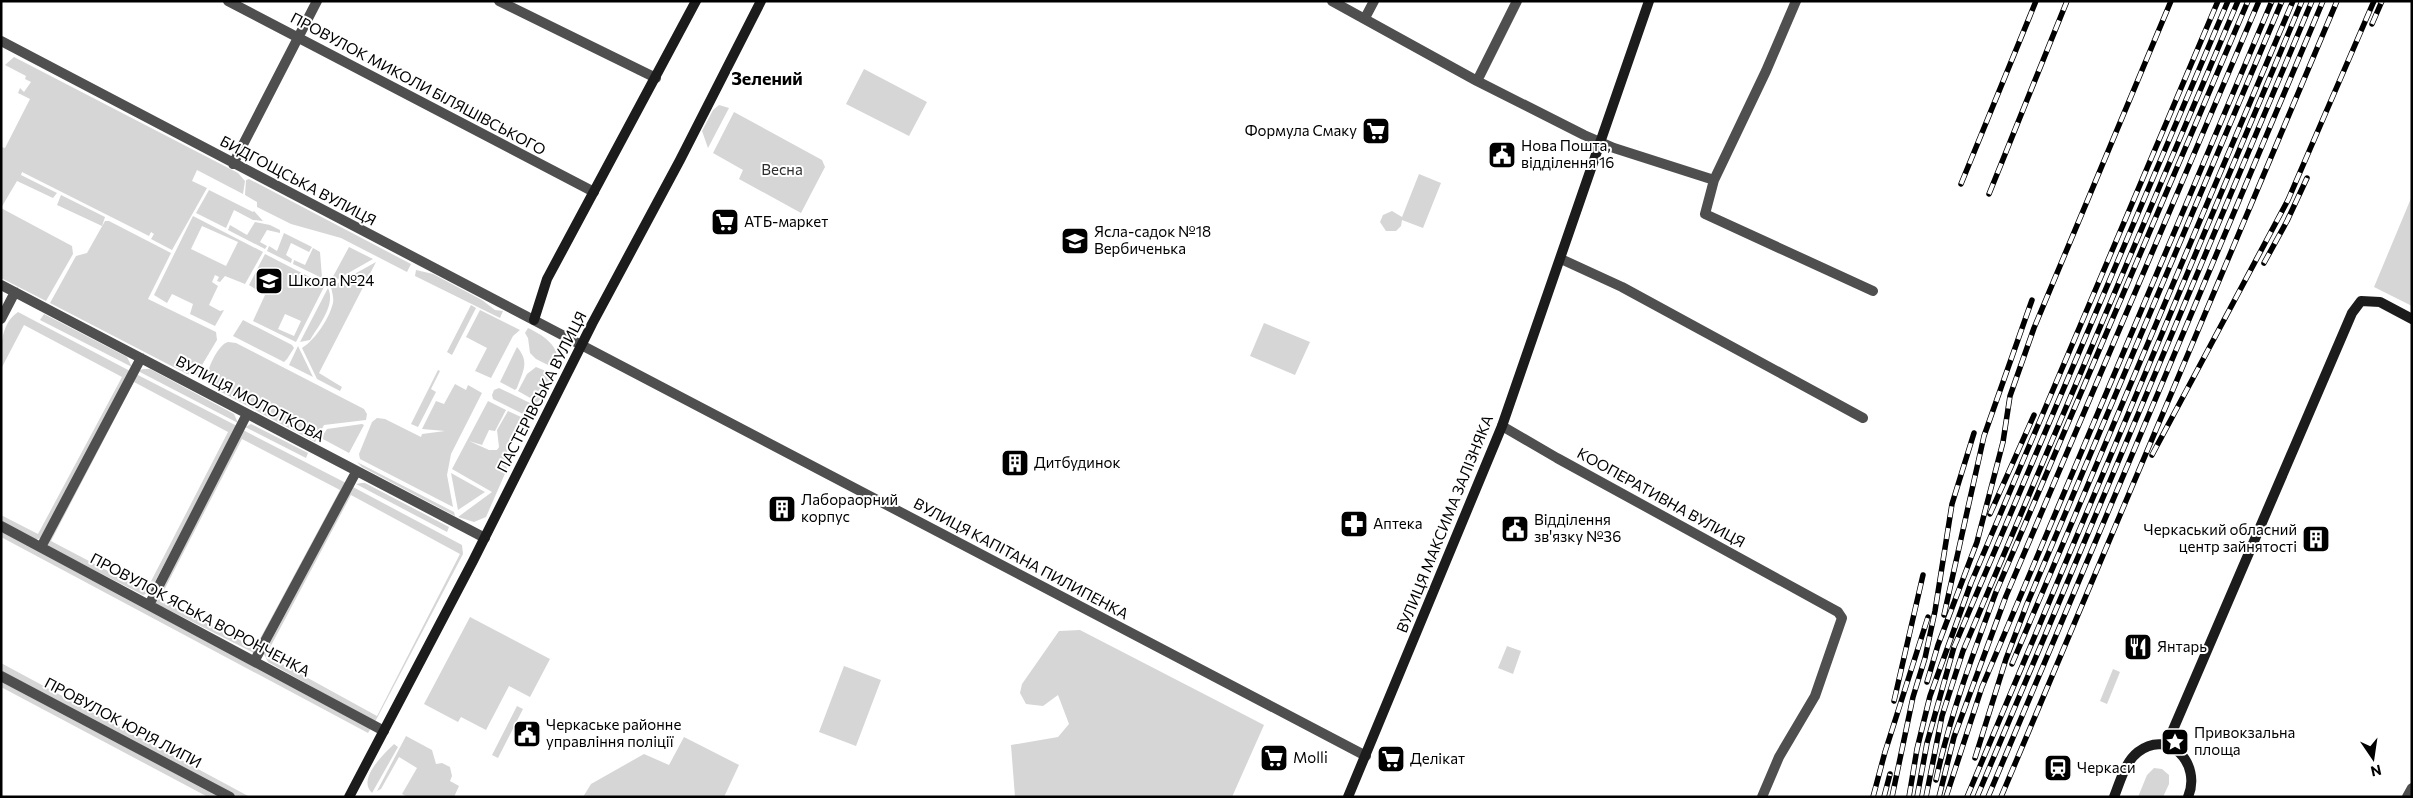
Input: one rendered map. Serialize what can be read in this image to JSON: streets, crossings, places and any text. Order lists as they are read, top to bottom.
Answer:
{
  "streets": {
    "main road": ["ПАСТЕРІВСЬКА ВУЛИЦЯ", "ВУЛИЦЯ МАКСИМА ЗАЛІЗНЯКА"],
    "street": [
      "ПРОВУЛОК МИКОЛИ БІЛЯШІВСЬКОГО",
      "БИДГОЩСЬКА ВУЛИЦЯ",
      "ВУЛИЦЯ МОЛОТКОВА",
      "КООПЕРАТИВНА ВУЛИЦЯ",
      "ВУЛИЦЯ КАПІТАНА ПИЛИПЕНКА",
      "ПРОВУЛОК ЯСЬКА ВОРОНЧЕНКА",
      "ПРОВУЛОК ЮРІЯ ЛИПИ"
    ]
  },
  "crossings": [
    ["БИДГОЩСЬКА ВУЛИЦЯ", "ПАСТЕРІВСЬКА ВУЛИЦЯ"],
    ["БИДГОЩСЬКА ВУЛИЦЯ", "ВУЛИЦЯ КАПІТАНА ПИЛИПЕНКА"],
    ["ПАСТЕРІВСЬКА ВУЛИЦЯ", "ВУЛИЦЯ МОЛОТКОВА"],
    ["ПАСТЕРІВСЬКА ВУЛИЦЯ", "ВУЛИЦЯ КАПІТАНА ПИЛИПЕНКА"],
    ["ПАСТЕРІВСЬКА ВУЛИЦЯ", "ПРОВУЛОК ЯСЬКА ВОРОНЧЕНКА"],
    ["КООПЕРАТИВНА ВУЛИЦЯ", "ВУЛИЦЯ МАКСИМА ЗАЛІЗНЯКА"],
    ["ВУЛИЦЯ МАКСИМА ЗАЛІЗНЯКА", "ВУЛИЦЯ КАПІТАНА ПИЛИПЕНКА"]
  ],
  "districts": ["Зелений"],
  "parks": ["Весна"],
  "places": {
    "supermarket": [
      "Формула Смаку",
      "АТБ-маркет",
      "Molli",
      "Делікат"
    ],
    "public building": ["Нова Пошта, відділення 16", "Відділення зв'язку №36", "Черкаське районне управління поліції"],
    "school or university": ["Ясла-садок №18 Вербиченька", "Школа №24"],
    "building": ["Дитбудинок", "Лабораорний корпус", "Черкаський обласний центр зайнятості"],
    "pharmacy": ["Аптека"],
    "restaurant": ["Янтарь"],
    "place": ["Привокзальна площа"],
    "station": ["Черкаси"]
  },
  "north": "bottom"
}
